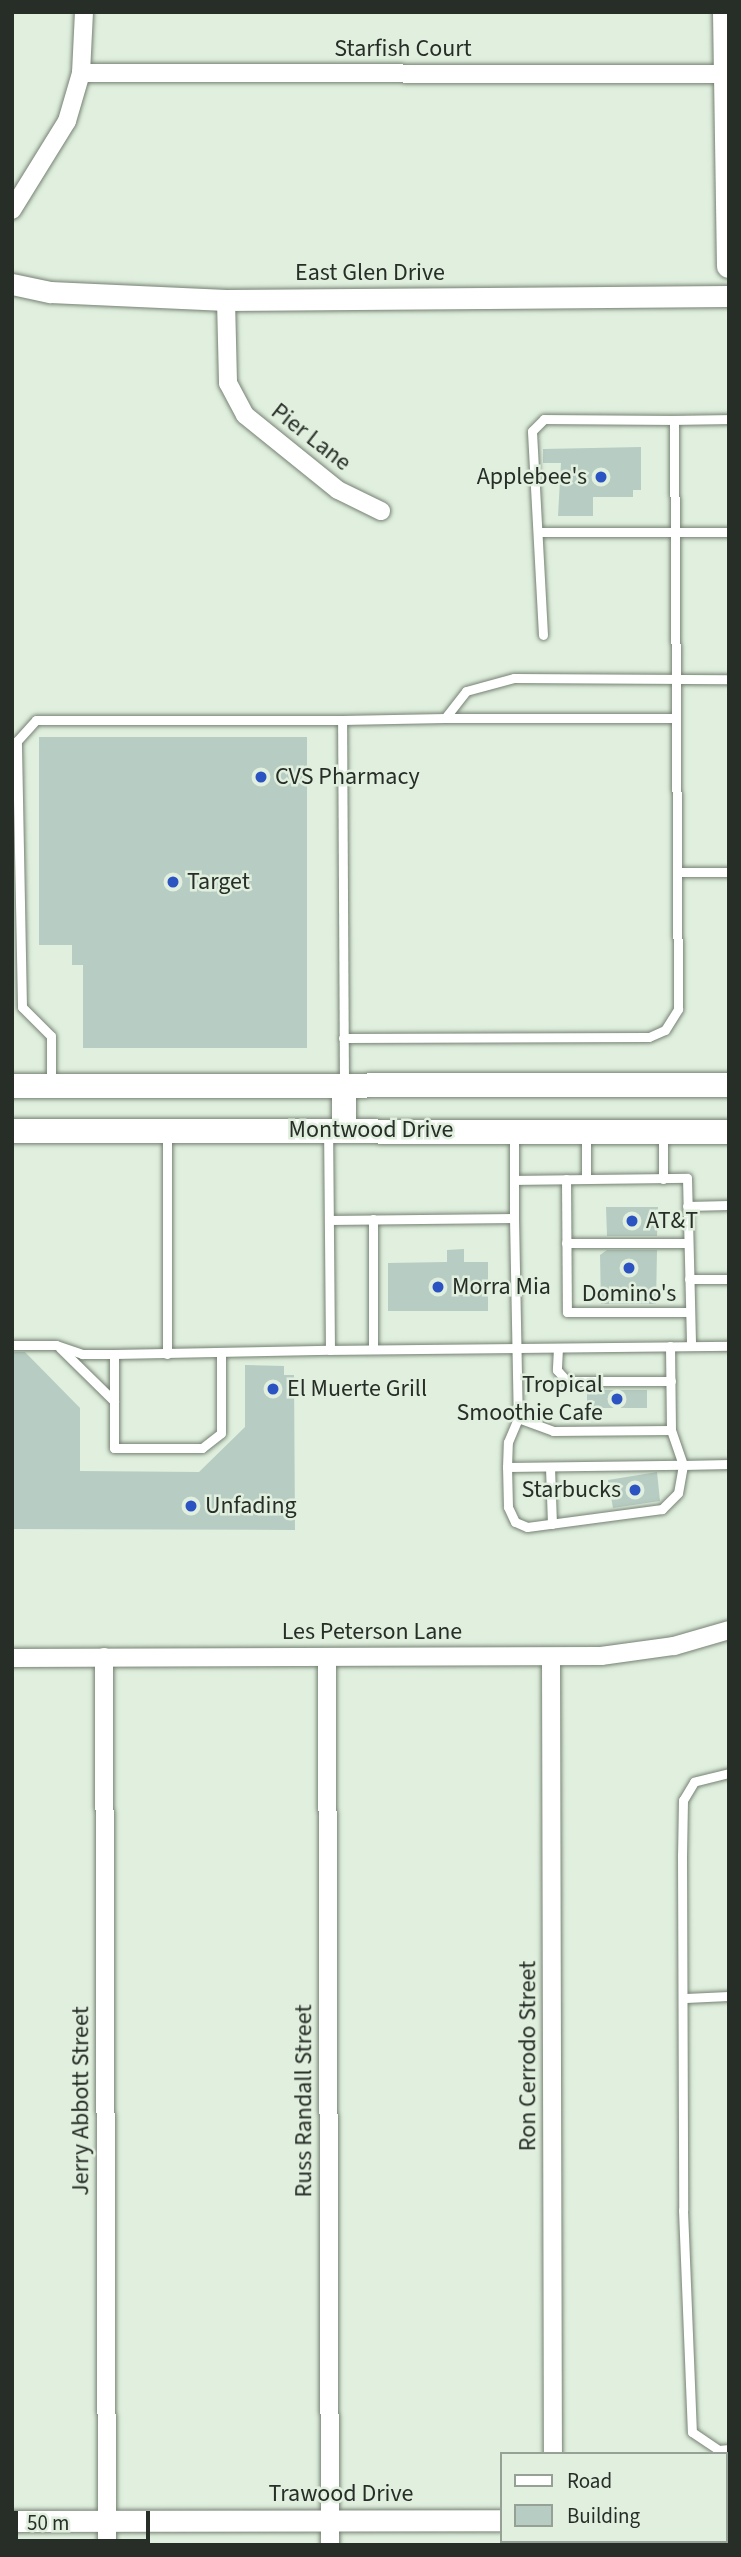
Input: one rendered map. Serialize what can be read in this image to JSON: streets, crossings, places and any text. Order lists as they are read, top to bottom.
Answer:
{
  "streets": {
    "main road": ["Montwood Drive"],
    "street": [
      "Starfish Court",
      "East Glen Drive",
      "Pier Lane",
      "Les Peterson Lane",
      "Ron Cerrodo Street",
      "Jerry Abbott Street",
      "Russ Randall Street",
      "Trawood Drive"
    ]
  },
  "crossings": [
    ["East Glen Drive", "Pier Lane"],
    ["Les Peterson Lane", "Ron Cerrodo Street"],
    ["Les Peterson Lane", "Jerry Abbott Street"],
    ["Les Peterson Lane", "Russ Randall Street"],
    ["Jerry Abbott Street", "Trawood Drive"],
    ["Russ Randall Street", "Trawood Drive"]
  ],
  "places": [
    "Applebee's",
    "CVS Pharmacy",
    "Target",
    "AT&T",
    "Domino's",
    "Morra Mia",
    "El Muerte Grill",
    "Tropical Smoothie Cafe",
    "Starbucks",
    "Unfading"
  ],
  "legend": ["Road", "Building"],
  "scale_bar": "50 m"
}
